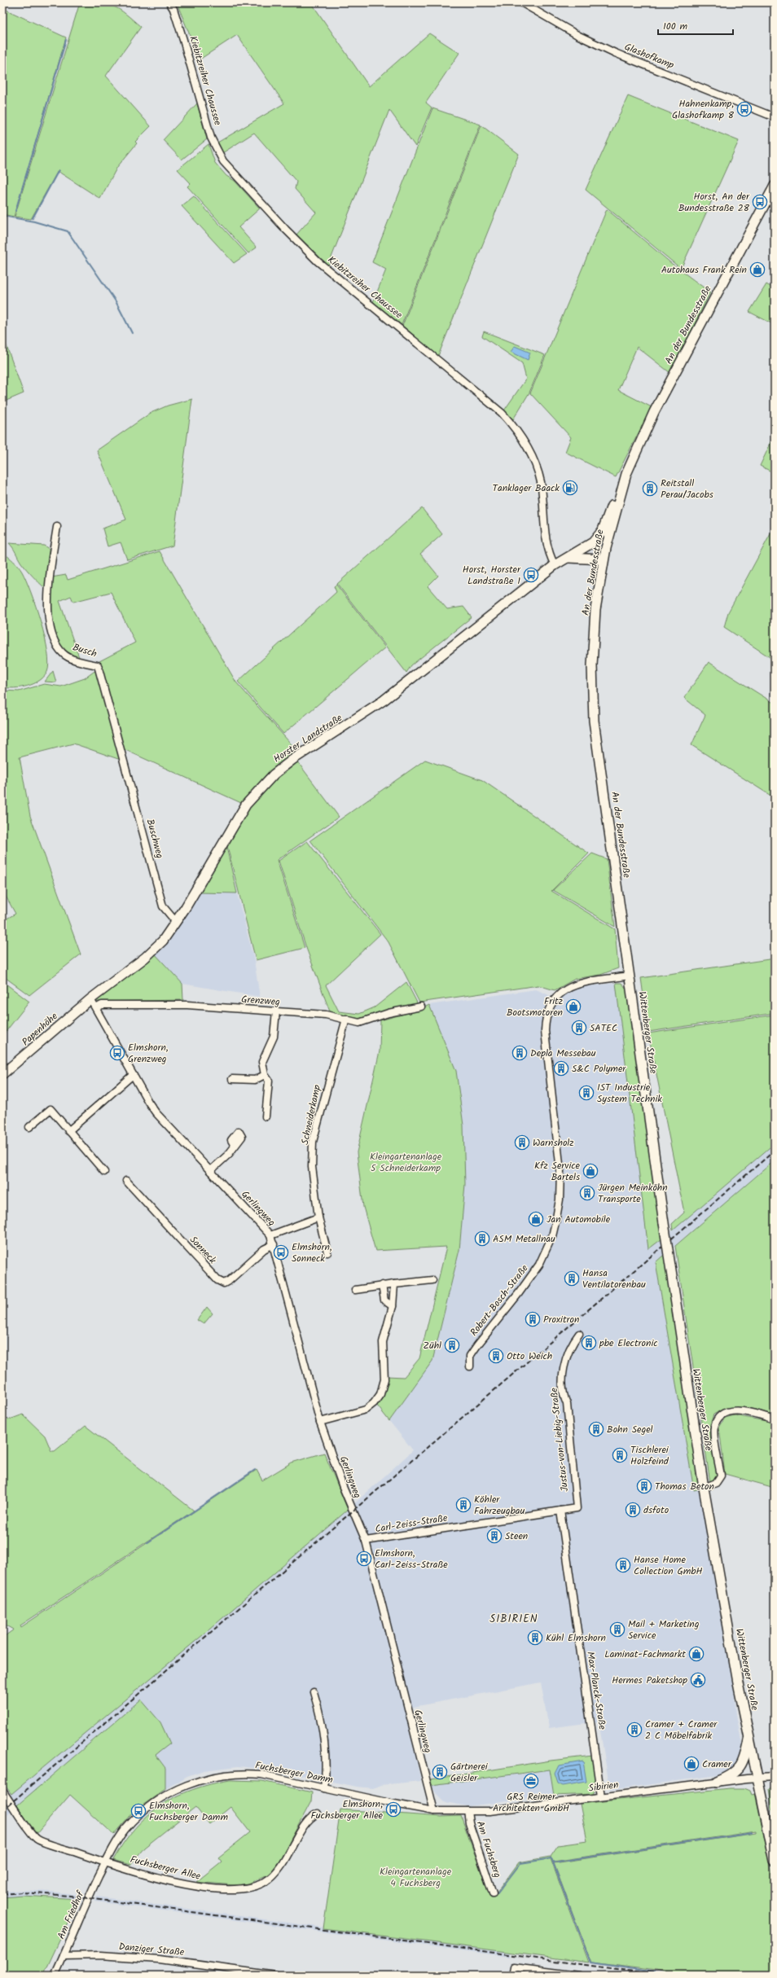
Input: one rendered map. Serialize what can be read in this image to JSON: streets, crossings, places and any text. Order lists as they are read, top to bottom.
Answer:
{
  "streets": {
    "main road": [
      "An der Bundesstraße",
      "Horster Landstraße",
      "Papenhöhe",
      "Wittenberger Straße"
    ],
    "street": [
      "Glashofkamp",
      "Kiebitzreiher Chaussee",
      "Busch",
      "Buschweg",
      "Grenzweg",
      "Schneiderkamp",
      "Gerlingweg",
      "Sonneck",
      "Robert-Bosch-Straße",
      "Justus-von-Liebig-Straße",
      "Carl-Zeiss-Straße",
      "Max-Planck-Straße",
      "Fuchsberger Damm",
      "Sibirien",
      "Am Fuchsberg",
      "Fuchsberger Allee",
      "Am Friedhof",
      "Danziger Straße"
    ]
  },
  "crossings": [
    ["Kiebitzreiher Chaussee", "Horster Landstraße"],
    ["An der Bundesstraße", "Horster Landstraße"],
    ["An der Bundesstraße", "Wittenberger Straße"],
    ["Busch", "Buschweg"],
    ["Horster Landstraße", "Buschweg"],
    ["Horster Landstraße", "Papenhöhe"],
    ["Horster Landstraße", "Gerlingweg"],
    ["Grenzweg", "Schneiderkamp"],
    ["Grenzweg", "Gerlingweg"],
    ["Papenhöhe", "Gerlingweg"],
    ["Wittenberger Straße", "Robert-Bosch-Straße"],
    ["Wittenberger Straße", "Sibirien"],
    ["Gerlingweg", "Sonneck"],
    ["Gerlingweg", "Carl-Zeiss-Straße"],
    ["Gerlingweg", "Fuchsberger Damm"],
    ["Gerlingweg", "Sibirien"],
    ["Justus-von-Liebig-Straße", "Carl-Zeiss-Straße"],
    ["Carl-Zeiss-Straße", "Max-Planck-Straße"],
    ["Max-Planck-Straße", "Sibirien"],
    ["Fuchsberger Damm", "Sibirien"],
    ["Fuchsberger Damm", "Fuchsberger Allee"],
    ["Fuchsberger Damm", "Am Friedhof"],
    ["Sibirien", "Am Fuchsberg"],
    ["Fuchsberger Allee", "Am Friedhof"],
    ["Am Friedhof", "Danziger Straße"]
  ],
  "districts": ["SIBIRIEN"],
  "parks": ["Kleingartenanlage 5 Schneiderkamp", "Kleingartenanlage 4 Fuchsberg"],
  "places": {
    "bus stop": [
      "Hahnenkamp, Glashofkamp 8",
      "Horst, An der Bundesstraße 28",
      "Horst, Horster Landstraße 1",
      "Elmshorn, Grenzweg",
      "Elmshorn, Sonneck",
      "Elmshorn, Carl-Zeiss-Straße",
      "Elmshorn, Fuchsberger Allee",
      "Elmshorn, Fuchsberger Damm"
    ],
    "shop": [
      "Autohaus Frank Rein",
      "Fritz Bootsmotoren",
      "Kfz Service Bartels",
      "Jan Automobile",
      "Laminat-Fachmarkt",
      "Cramer"
    ],
    "fuel station": ["Tanklager Baack"],
    "building": [
      "Reitstall Perau/Jacobs",
      "SATEC",
      "Depla Messebau",
      "S&C Polymer",
      "IST Industrie System Technik",
      "Warnsholz",
      "Jürgen Meinköhn Transporte",
      "ASM Metallnau",
      "Hansa Ventilatorenbau",
      "Proxitron",
      "pbe Electronic",
      "Zühl",
      "Otto Weich",
      "Bohn Segel",
      "Tischlerei Holzfeind",
      "Thomas Beton",
      "Köhler Fahrzeugbau",
      "dsfoto",
      "Steen",
      "Hanse Home Collection GmbH",
      "Mail + Marketing Service",
      "Kühl Elmshorn",
      "Cramer + Cramer 2 C Möbelfabrik",
      "Gärtnerei Geisler"
    ],
    "public building": ["Hermes Paketshop"],
    "office": ["GRS Reimer Architekten GmbH"]
  },
  "scale_bar": "100 m"
}
